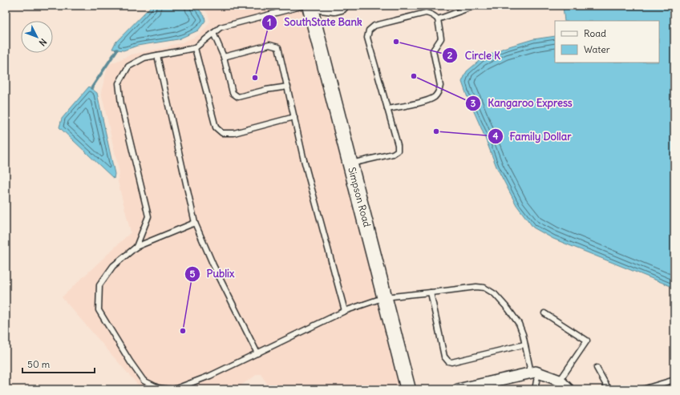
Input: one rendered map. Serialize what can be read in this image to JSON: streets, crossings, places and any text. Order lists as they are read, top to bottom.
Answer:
{
  "streets": {
    "main road": ["Simpson Road"]
  },
  "places": [
    "Circle K",
    "Kangaroo Express",
    "SouthState Bank",
    "Family Dollar",
    "Publix"
  ],
  "legend": ["Road", "Water"],
  "scale_bar": "50 m",
  "north": "bottom right"
}
